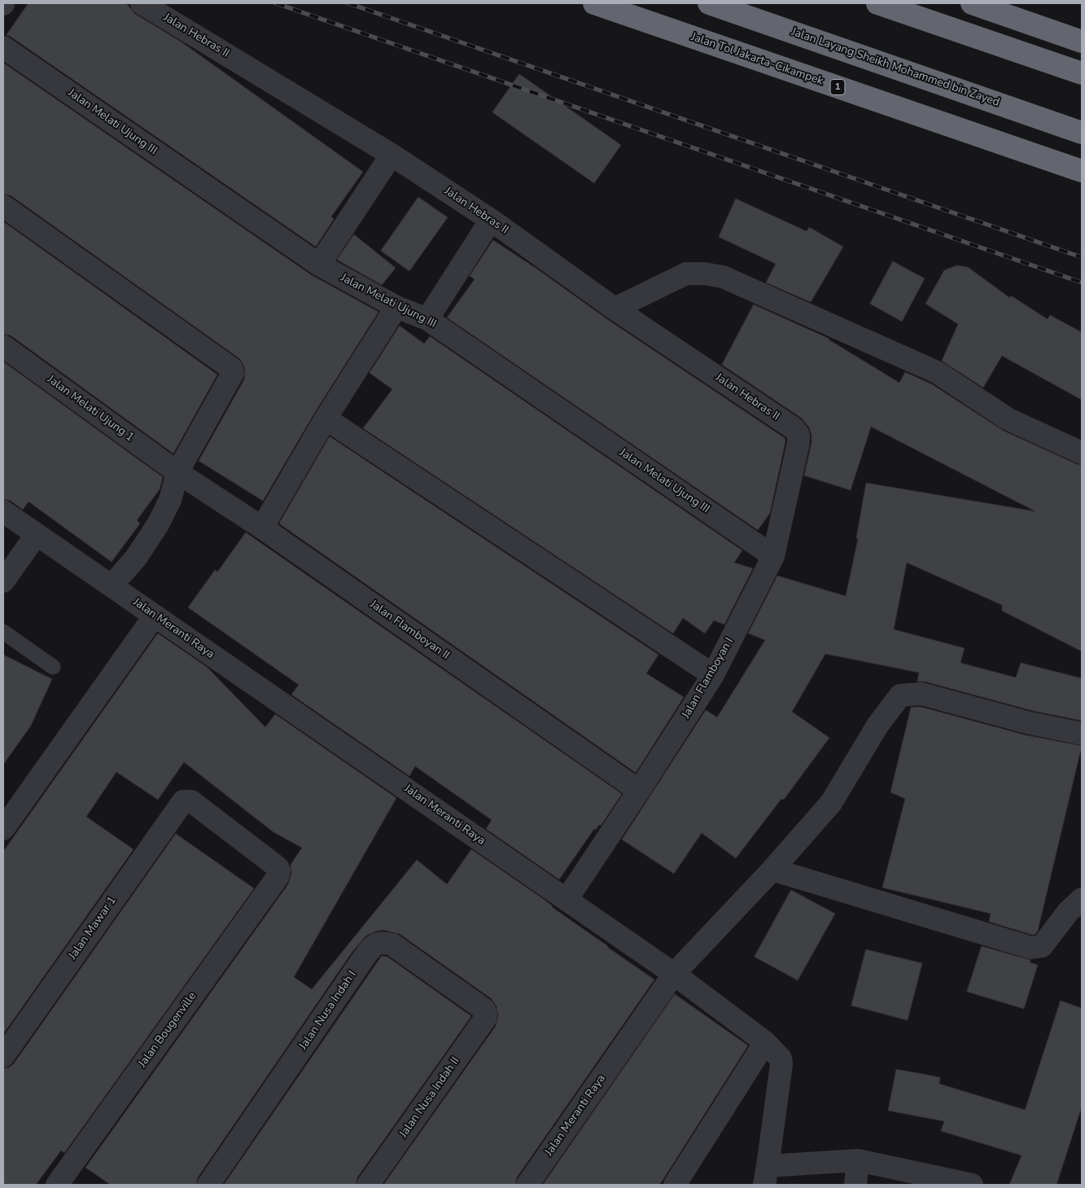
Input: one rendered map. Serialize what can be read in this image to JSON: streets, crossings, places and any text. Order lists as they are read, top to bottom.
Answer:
{
  "streets": {
    "highway": ["Jalan Tol Jakarta–Cikampek", "Jalan Layang Sheikh Mohammed bin Zayed", "1"],
    "street": [
      "Jalan Hebras II",
      "Jalan Melati Ujung III",
      "Jalan Melati Ujung 1",
      "Jalan Meranti Raya",
      "Jalan Flamboyan II",
      "Jalan Flamboyan I",
      "Jalan Mawar 1",
      "Jalan Nusa Indah I",
      "Jalan Bougenville",
      "Jalan Nusa Indah II"
    ]
  },
  "crossings": [
    ["Jalan Hebras II", "Jalan Flamboyan I"],
    ["Jalan Melati Ujung III", "Jalan Flamboyan I"],
    ["Jalan Melati Ujung 1", "Jalan Flamboyan II"],
    ["Jalan Meranti Raya", "Jalan Flamboyan I"],
    ["Jalan Flamboyan II", "Jalan Flamboyan I"],
    ["Jalan Mawar 1", "Jalan Bougenville"],
    ["Jalan Nusa Indah I", "Jalan Nusa Indah II"]
  ]
}
